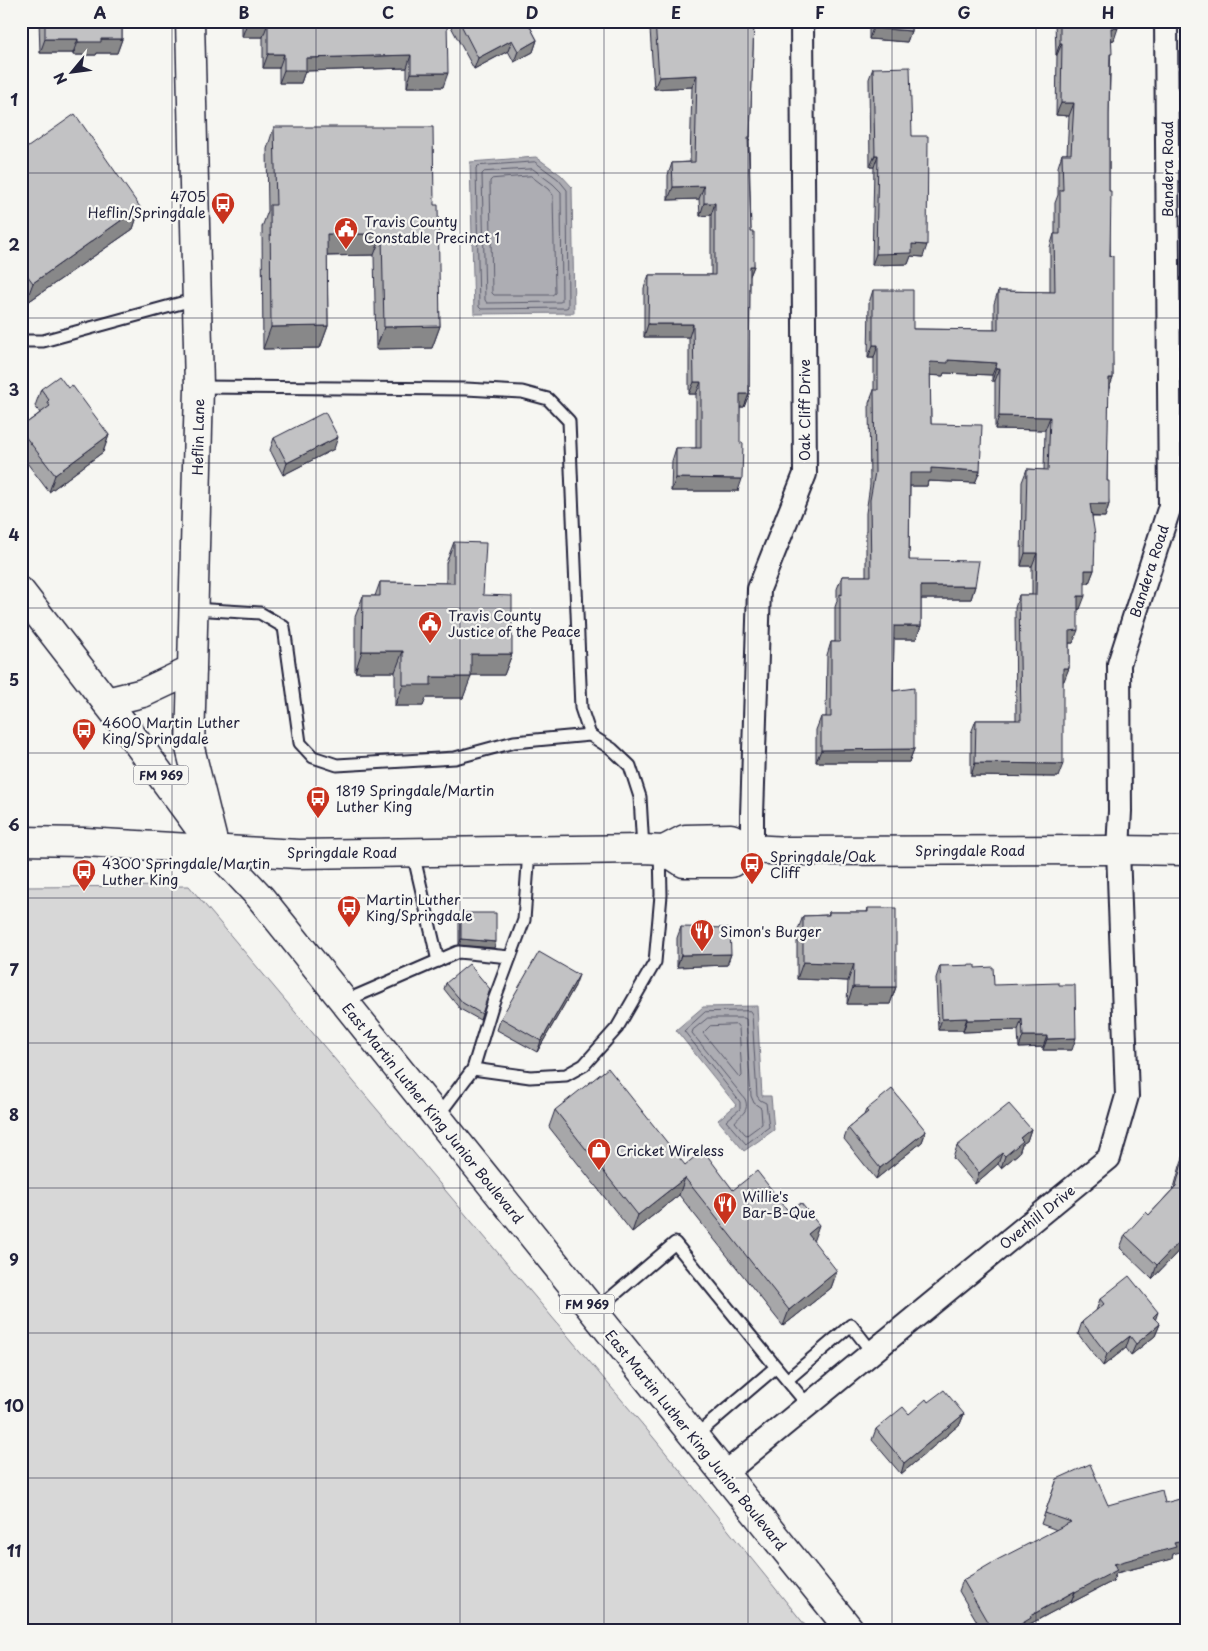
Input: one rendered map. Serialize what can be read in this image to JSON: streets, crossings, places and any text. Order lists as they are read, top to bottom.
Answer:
{
  "streets": {
    "main road": [
      "Heflin Lane",
      "FM 969",
      "Springdale Road",
      "East Martin Luther King Junior Boulevard"
    ],
    "street": ["Bandera Road", "Oak Cliff Drive", "Overhill Drive"]
  },
  "crossings": [
    ["Bandera Road", "Springdale Road"],
    ["Bandera Road", "Overhill Drive"],
    ["Oak Cliff Drive", "Springdale Road"],
    ["Heflin Lane", "Springdale Road"],
    ["Heflin Lane", "East Martin Luther King Junior Boulevard"],
    ["Springdale Road", "East Martin Luther King Junior Boulevard"],
    ["Springdale Road", "Overhill Drive"],
    ["East Martin Luther King Junior Boulevard", "Overhill Drive"]
  ],
  "places": {
    "bus stop": [
      "4705 Heflin/Springdale",
      "4600 Martin Luther King/Springdale",
      "1819 Springdale/Martin Luther King",
      "Springdale/Oak Cliff",
      "4300 Springdale/Martin Luther King",
      "Martin Luther King/Springdale"
    ],
    "public building": ["Travis County Constable Precinct 1", "Travis County Justice of the Peace"],
    "restaurant": ["Simon's Burger", "Willie's Bar-B-Que"],
    "shop": ["Cricket Wireless"]
  },
  "north": "bottom left",
  "grid": {
    "columns": [
      "A",
      "B",
      "C",
      "D",
      "E",
      "F",
      "G",
      "H"
    ],
    "rows": [
      "1",
      "2",
      "3",
      "4",
      "5",
      "6",
      "7",
      "8",
      "9",
      "10",
      "11"
    ]
  }
}
